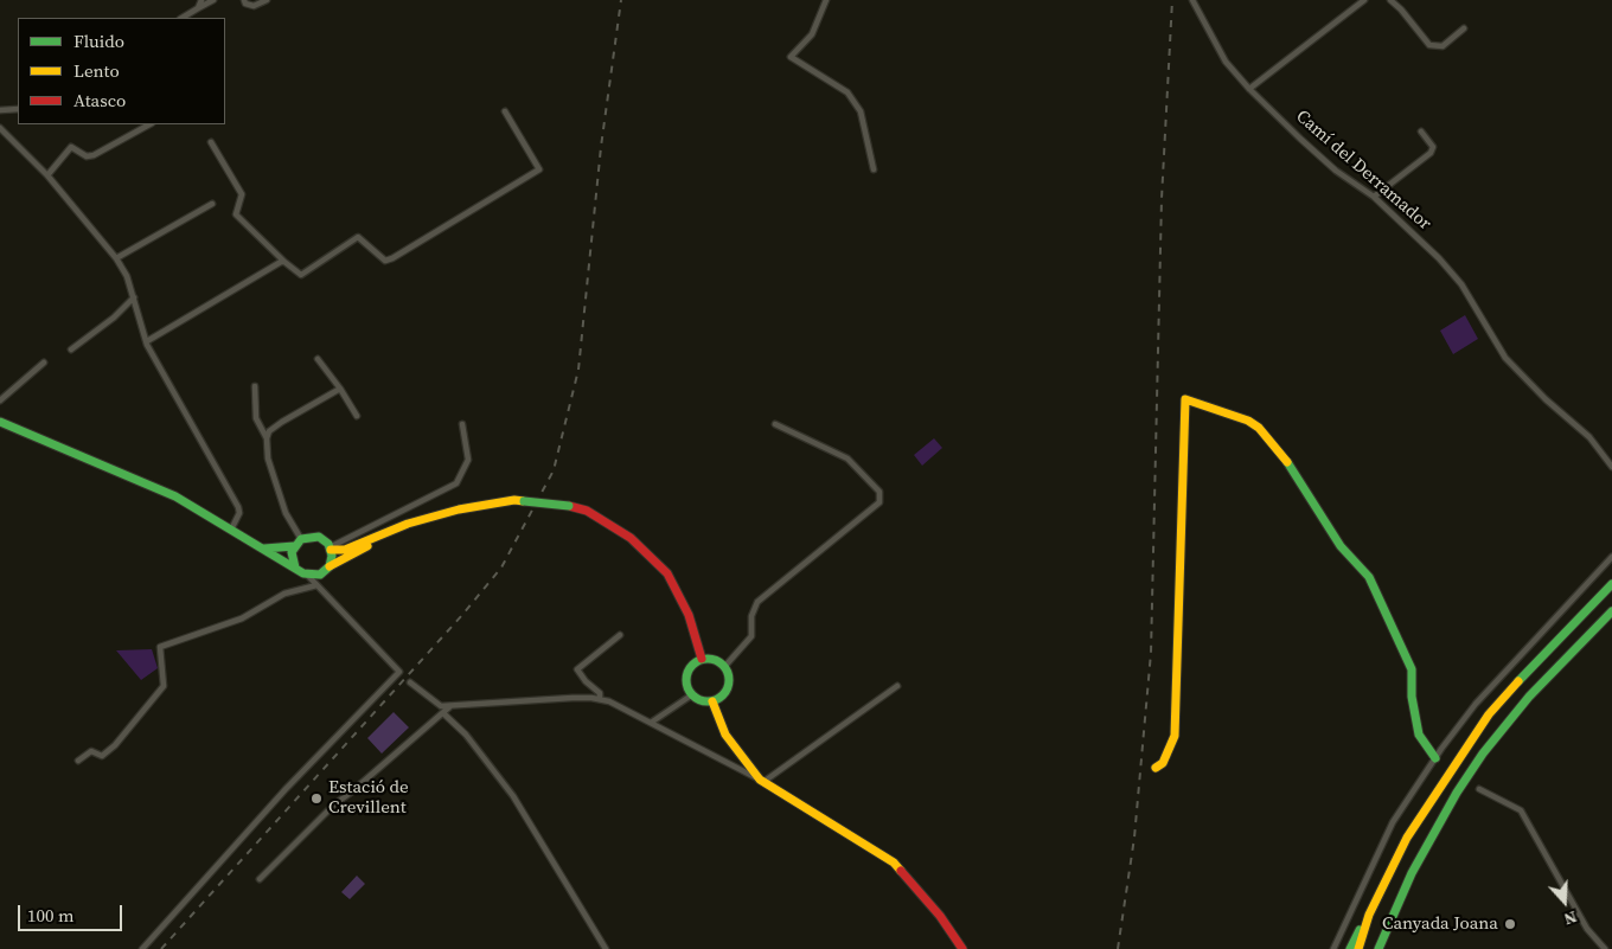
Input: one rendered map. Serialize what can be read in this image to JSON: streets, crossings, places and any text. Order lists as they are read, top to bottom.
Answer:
{
  "streets": {
    "street": ["Camí del Derramador"]
  },
  "places": ["Estació de Crevillent", "Canyada Joana"],
  "legend": ["Fluido", "Lento", "Atasco"],
  "scale_bar": "100 m",
  "north": "bottom"
}
